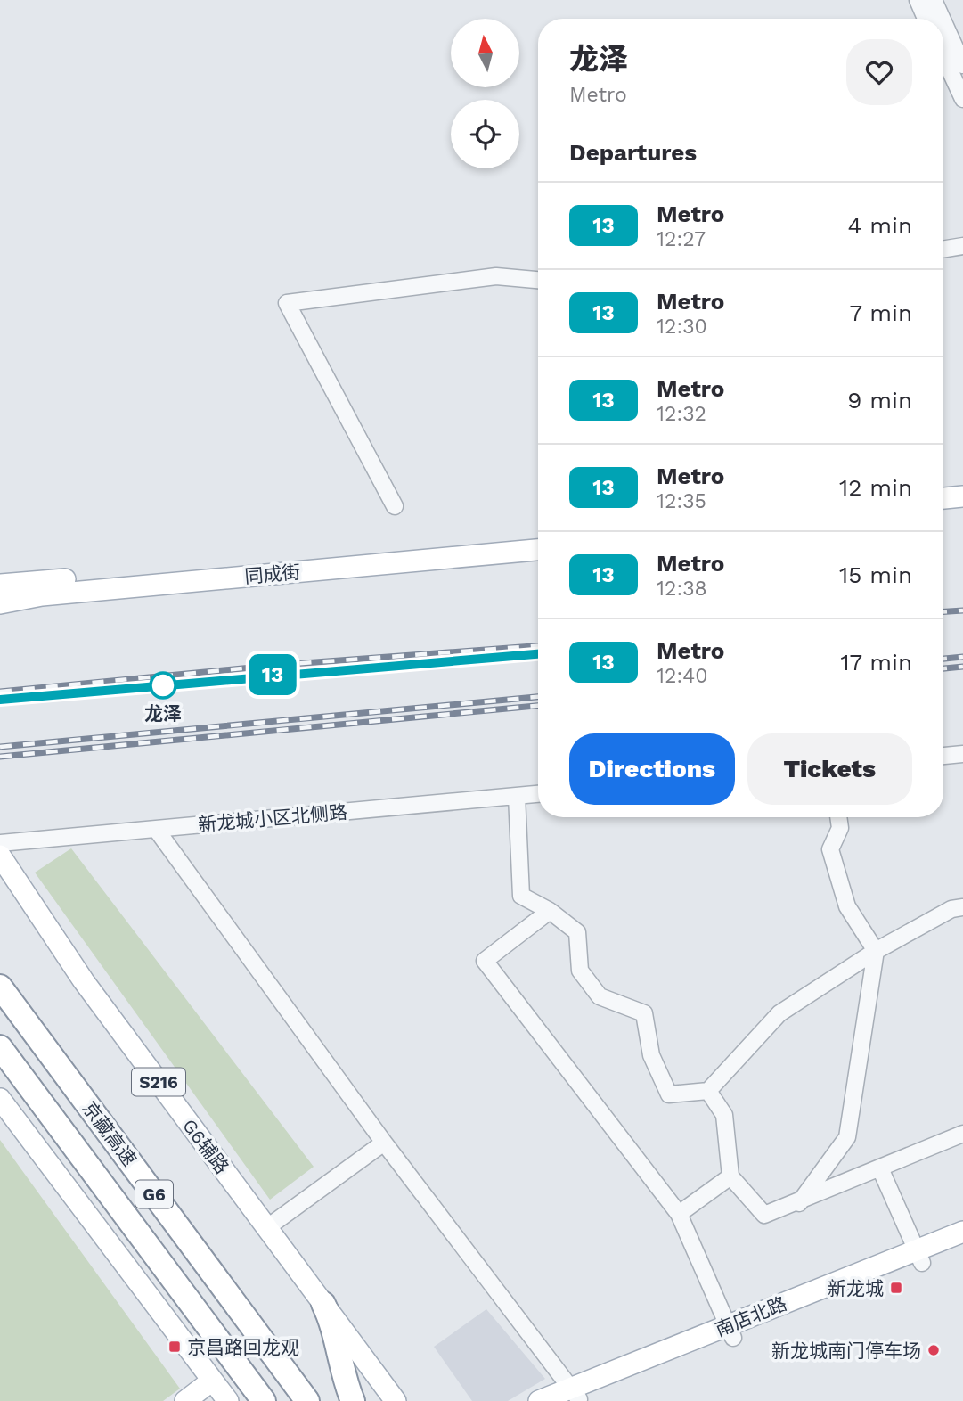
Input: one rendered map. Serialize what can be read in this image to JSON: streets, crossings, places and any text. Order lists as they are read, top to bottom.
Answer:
{
  "streets": {
    "highway": ["京藏高速", "G6"],
    "main road": [
      "同成街",
      "S216",
      "G6辅路",
      "南店北路"
    ],
    "street": ["新龙城小区北侧路"]
  },
  "places": {
    "other": ["龙泽", "新龙城南门停车场"],
    "transit": ["新龙城", "京昌路回龙观"]
  },
  "lines": ["metro line 13"],
  "north": "top",
  "page": {
    "on_map": "13",
    "heading": [
      ["龙泽", "Metro"],
      "Departures"
    ],
    "list": [
      {
        "mark": "13",
        "name": "Metro",
        "note": "12:27",
        "value": "4 min"
      },
      {
        "mark": "13",
        "name": "Metro",
        "note": "12:30",
        "value": "7 min"
      },
      {
        "mark": "13",
        "name": "Metro",
        "note": "12:32",
        "value": "9 min"
      },
      {
        "mark": "13",
        "name": "Metro",
        "note": "12:35",
        "value": "12 min"
      },
      {
        "mark": "13",
        "name": "Metro",
        "note": "12:38",
        "value": "15 min"
      },
      {
        "mark": "13",
        "name": "Metro",
        "note": "12:40",
        "value": "17 min"
      }
    ],
    "buttons": ["Directions", "Tickets"]
  }
}
